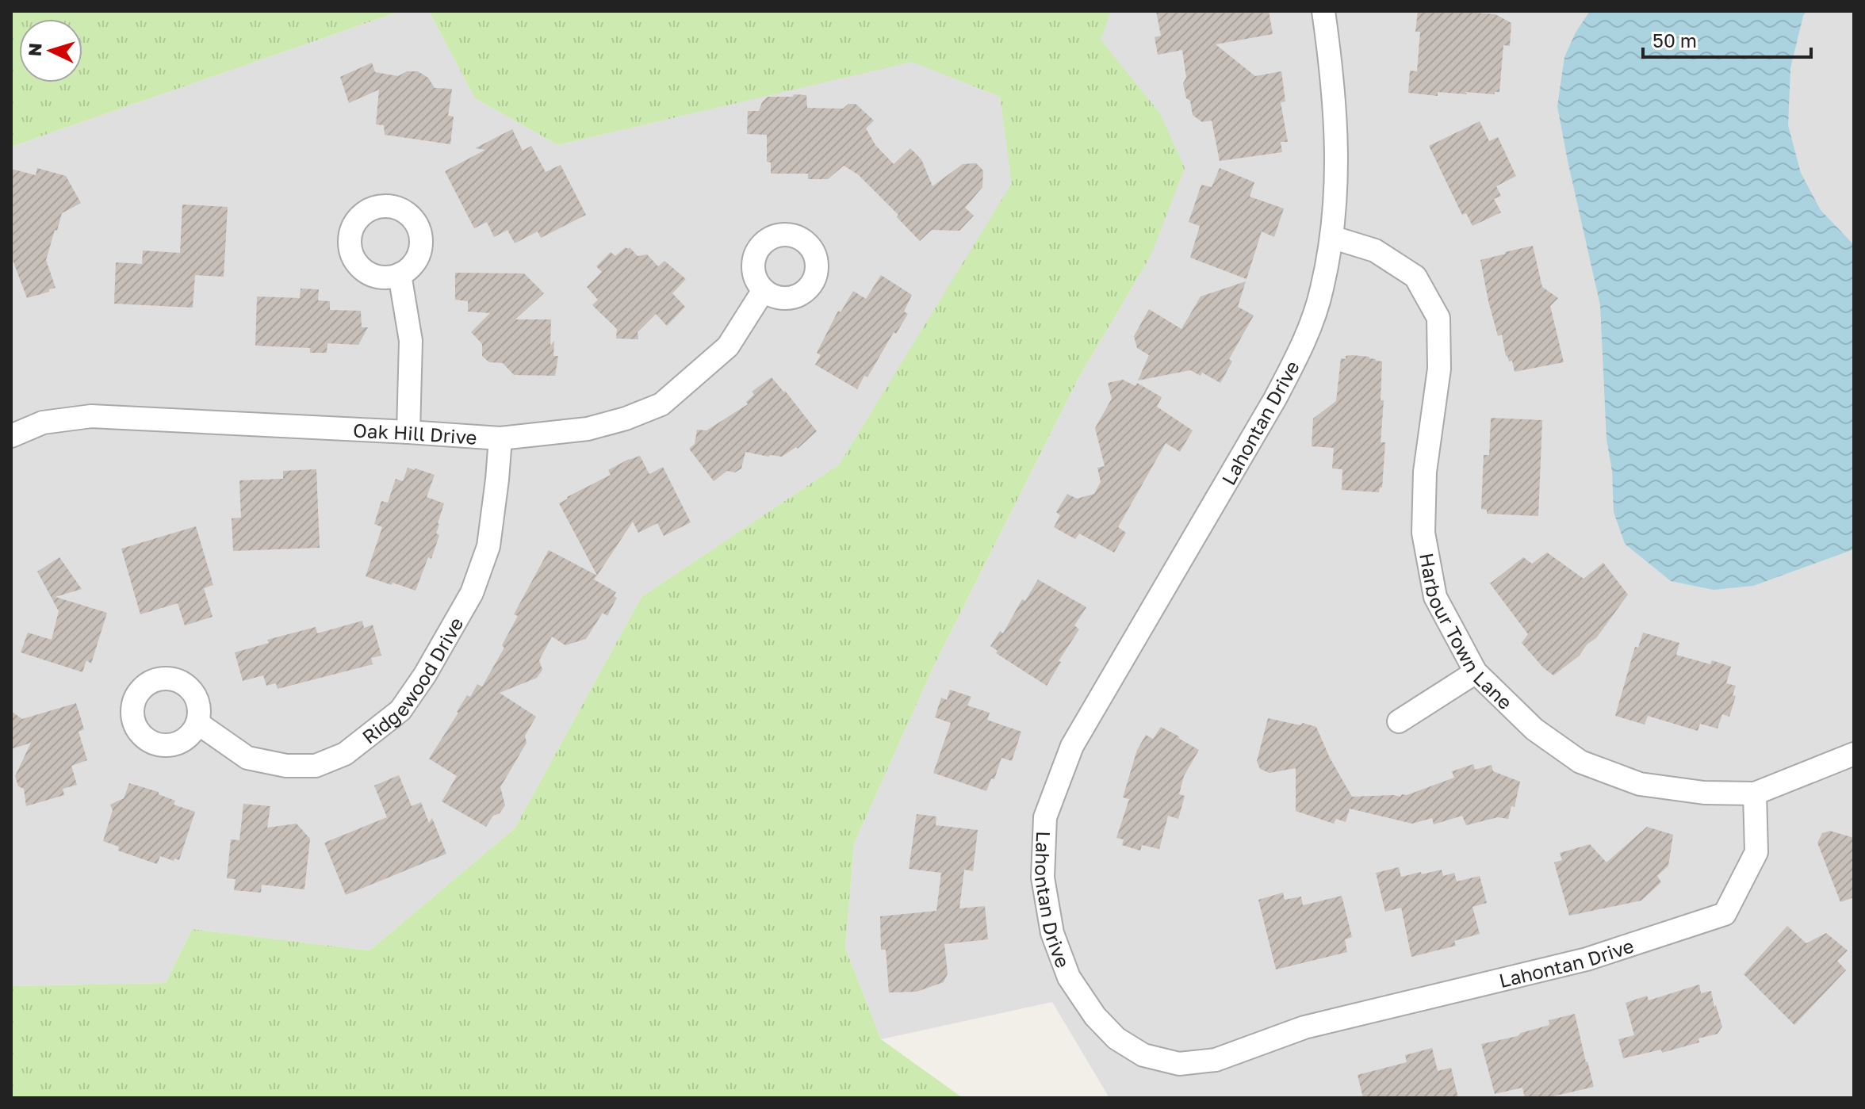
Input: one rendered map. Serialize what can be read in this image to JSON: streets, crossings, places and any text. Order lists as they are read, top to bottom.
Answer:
{
  "streets": {
    "street": [
      "Lahontan Drive",
      "Oak Hill Drive",
      "Harbour Town Lane",
      "Ridgewood Drive"
    ]
  },
  "crossings": [
    ["Lahontan Drive", "Harbour Town Lane"],
    ["Oak Hill Drive", "Ridgewood Drive"]
  ],
  "scale_bar": "50 m",
  "north": "left"
}
